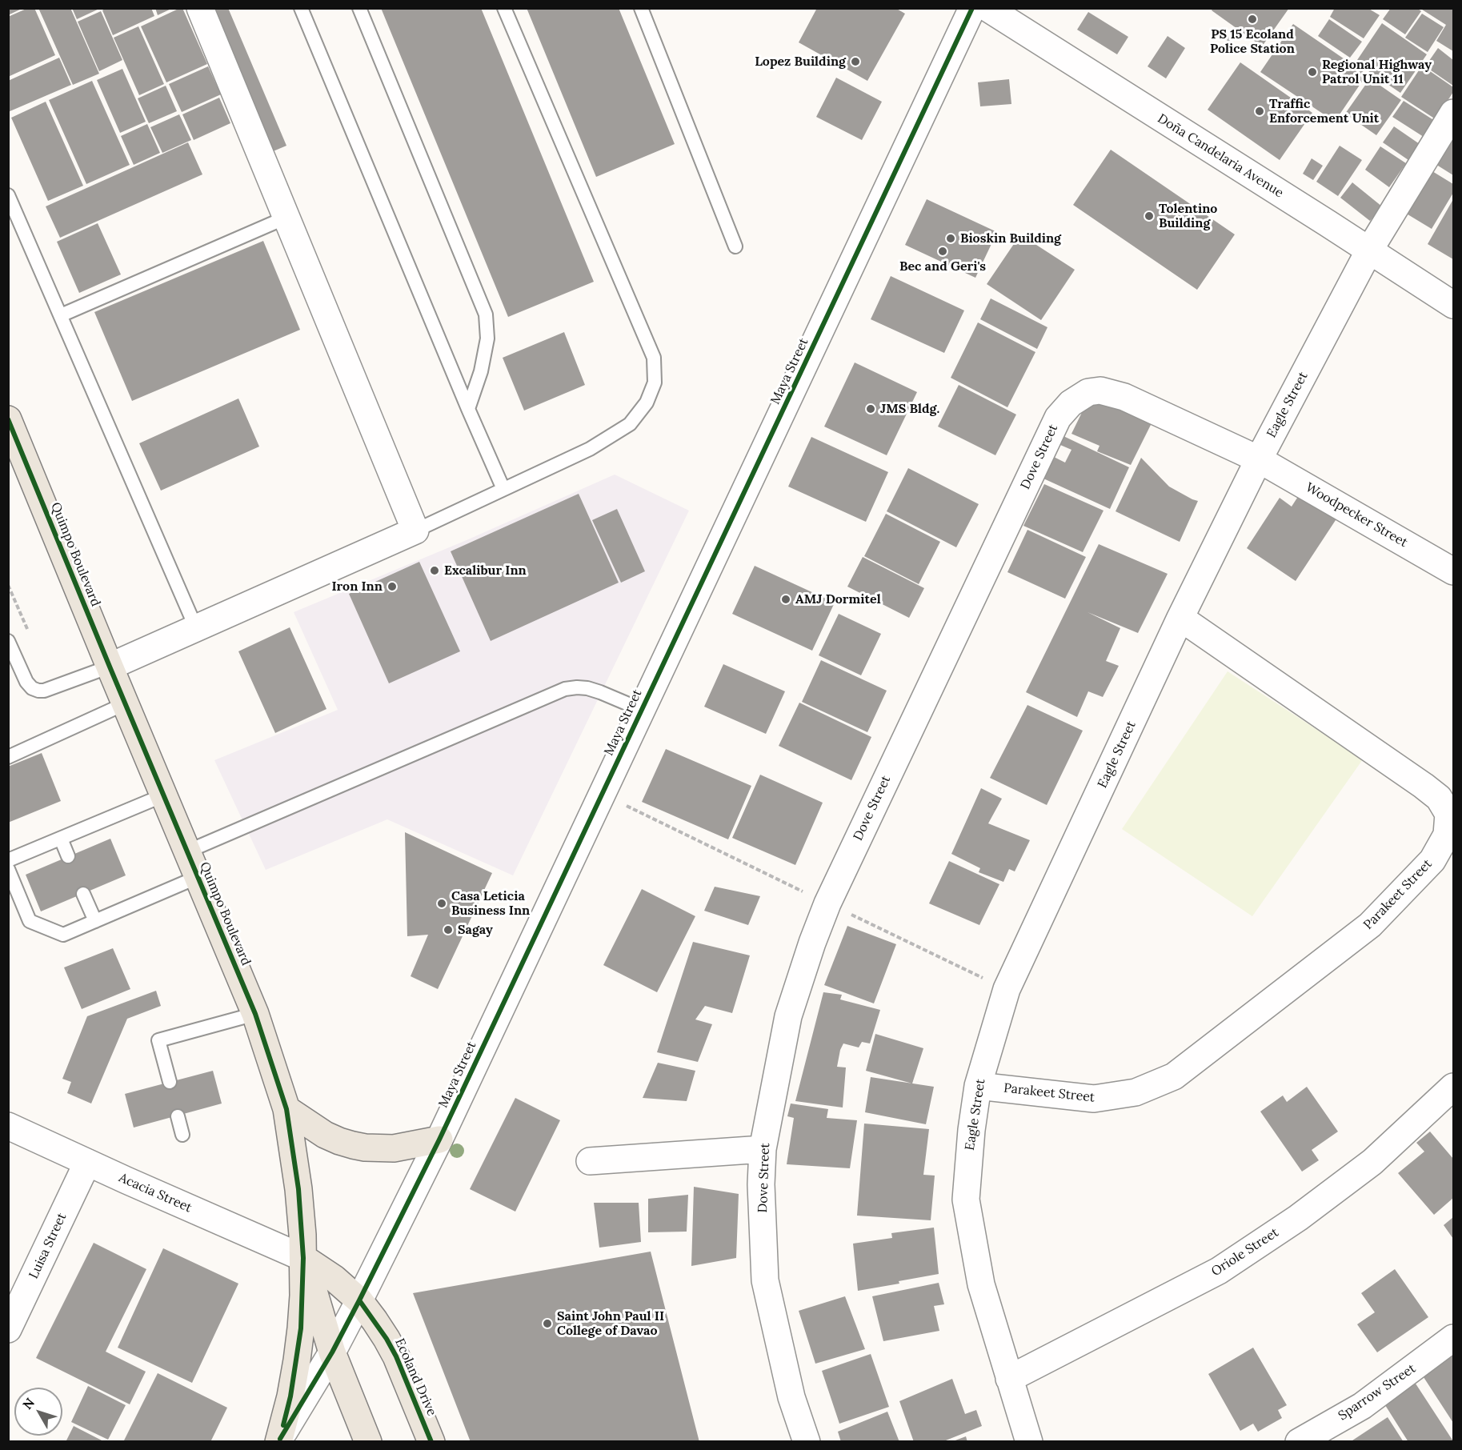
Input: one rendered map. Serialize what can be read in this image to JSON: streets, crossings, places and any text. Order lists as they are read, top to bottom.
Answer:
{
  "streets": {
    "main road": ["Quimpo Boulevard", "Ecoland Drive"],
    "street": [
      "Doña Candelaria Avenue",
      "Maya Street",
      "Eagle Street",
      "Dove Street",
      "Woodpecker Street",
      "Parakeet Street",
      "Acacia Street",
      "Luisa Street",
      "Oriole Street",
      "Sparrow Street"
    ]
  },
  "crossings": [
    ["Doña Candelaria Avenue", "Maya Street"],
    ["Doña Candelaria Avenue", "Eagle Street"],
    ["Maya Street", "Quimpo Boulevard"],
    ["Maya Street", "Ecoland Drive"],
    ["Eagle Street", "Dove Street"],
    ["Eagle Street", "Woodpecker Street"],
    ["Eagle Street", "Parakeet Street"],
    ["Eagle Street", "Oriole Street"],
    ["Dove Street", "Woodpecker Street"],
    ["Quimpo Boulevard", "Acacia Street"],
    ["Quimpo Boulevard", "Ecoland Drive"],
    ["Acacia Street", "Luisa Street"],
    ["Acacia Street", "Ecoland Drive"]
  ],
  "places": [
    "PS 15 Ecoland Police Station",
    "Lopez Building",
    "Regional Highway Patrol Unit 11",
    "Traffic Enforcement Unit",
    "Tolentino Building",
    "Bioskin Building",
    "Bec and Geri's",
    "JMS Bldg.",
    "Excalibur Inn",
    "Iron Inn",
    "AMJ Dormitel",
    "Casa Leticia Business Inn",
    "Sagay",
    "Saint John Paul II College of Davao"
  ],
  "north": "top left"
}
